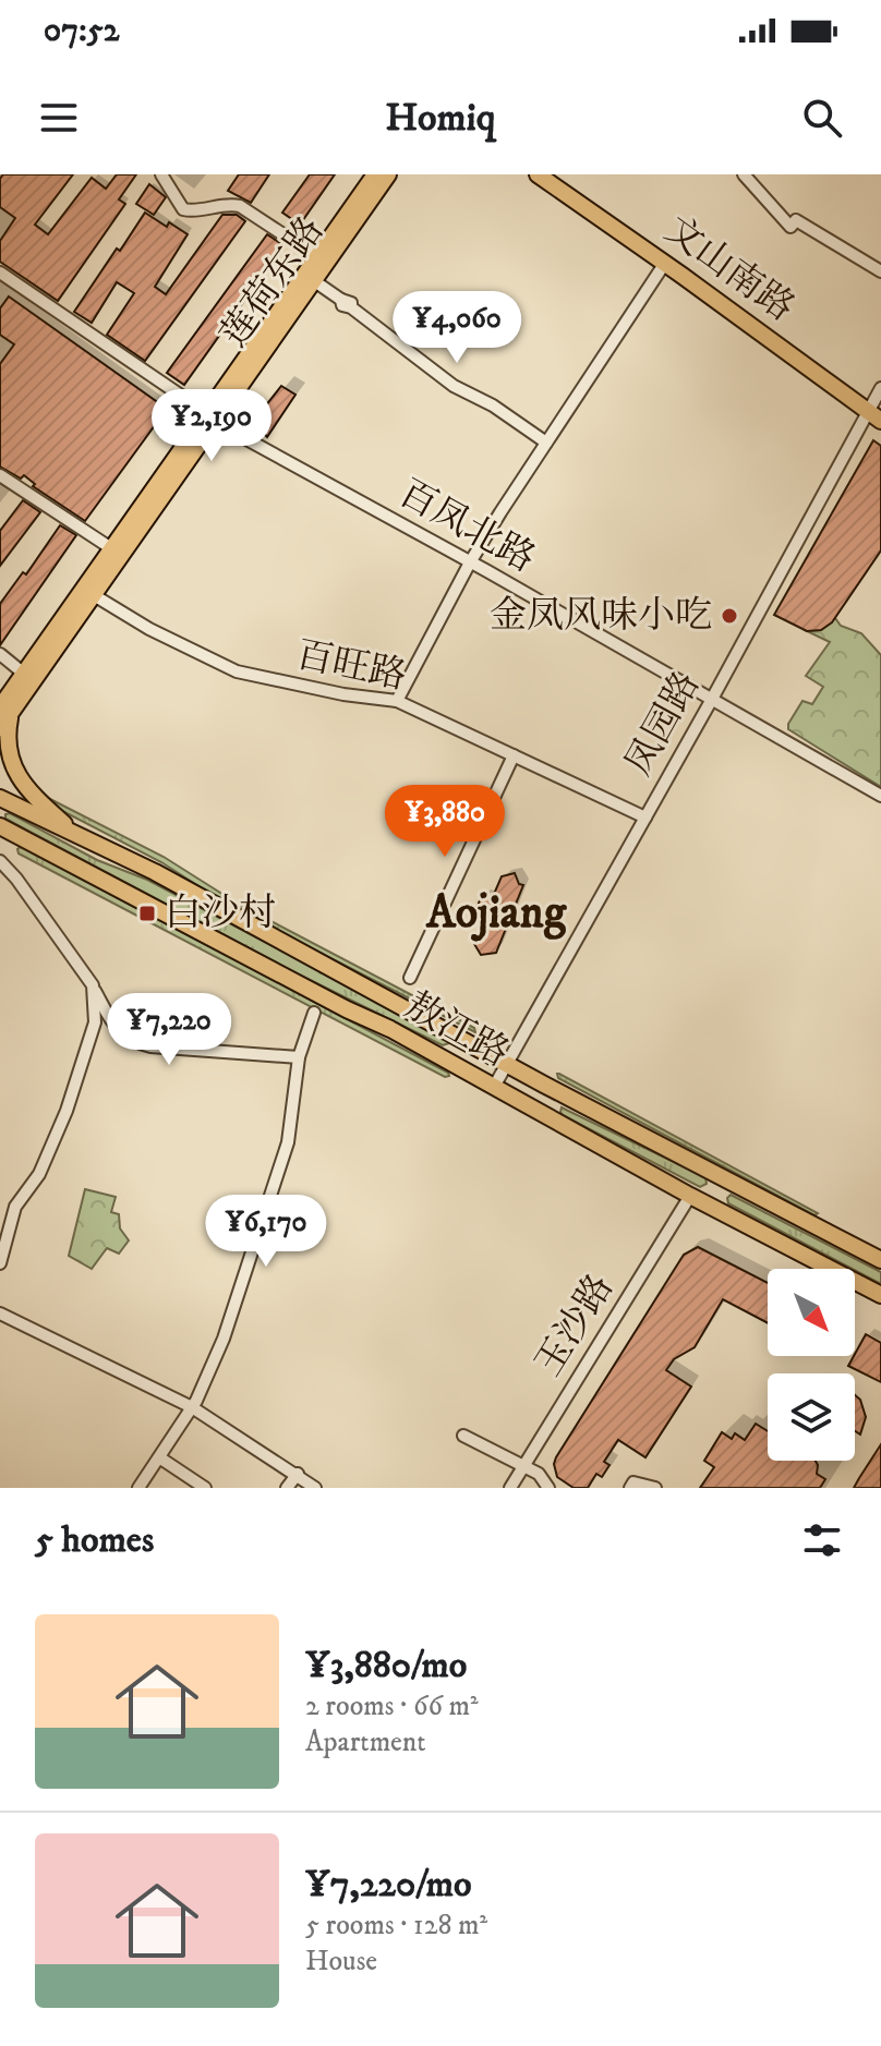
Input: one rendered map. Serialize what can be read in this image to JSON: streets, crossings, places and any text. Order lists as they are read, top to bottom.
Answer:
{
  "streets": {
    "main road": ["文山南路", "莲荷东路", "敖江路"],
    "street": [
      "百凤北路",
      "百旺路",
      "凤园路",
      "玉沙路"
    ]
  },
  "crossings": [
    ["文山南路", "凤园路"],
    ["莲荷东路", "百凤北路"],
    ["莲荷东路", "百旺路"],
    ["百凤北路", "凤园路"],
    ["百旺路", "凤园路"],
    ["凤园路", "敖江路"],
    ["敖江路", "玉沙路"]
  ],
  "districts": ["Aojiang"],
  "places": {
    "other": ["金凤风味小吃"],
    "transit": ["白沙村"]
  },
  "north": "bottom right",
  "page": {
    "status": "07:52",
    "header": "Homiq",
    "price": [
      "¥4,060",
      "¥2,190",
      "¥3,880",
      "¥7,220",
      "¥6,170"
    ],
    "heading": "5 homes",
    "list": [
      {
        "name": "¥3,880/mo",
        "note": "2 rooms · 66 m² · Apartment"
      },
      {
        "name": "¥7,220/mo",
        "note": "5 rooms · 128 m² · House"
      }
    ]
  }
}
